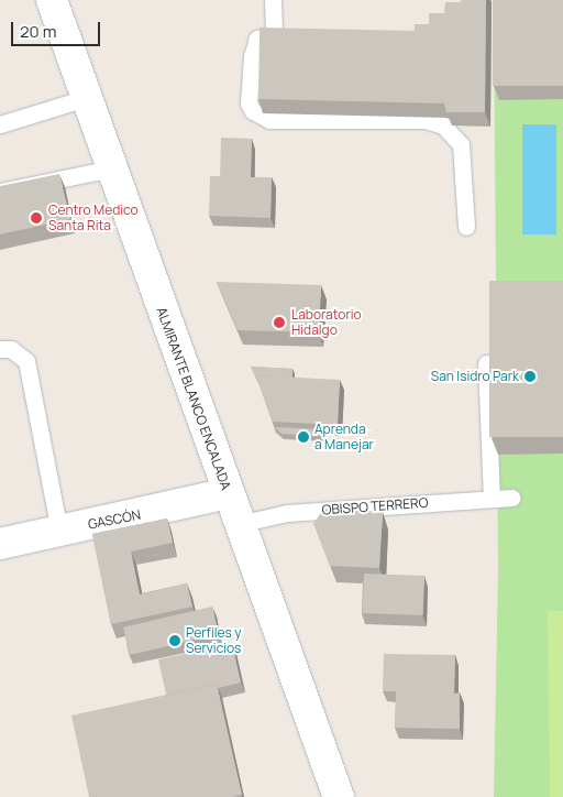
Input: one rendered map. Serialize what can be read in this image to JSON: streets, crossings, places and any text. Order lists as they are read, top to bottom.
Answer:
{
  "streets": {
    "main road": ["ALMIRANTE BLANCO ENCALADA", "GASCÓN"],
    "lane": ["OBISPO TERRERO"]
  },
  "crossings": [
    ["ALMIRANTE BLANCO ENCALADA", "OBISPO TERRERO"],
    ["ALMIRANTE BLANCO ENCALADA", "GASCÓN"]
  ],
  "places": [
    "Centro Medico Santa Rita",
    "Laboratorio Hidalgo",
    "San Isidro Park",
    "Aprenda a Manejar",
    "Perfiles y Servicios"
  ],
  "scale_bar": "20 m"
}
